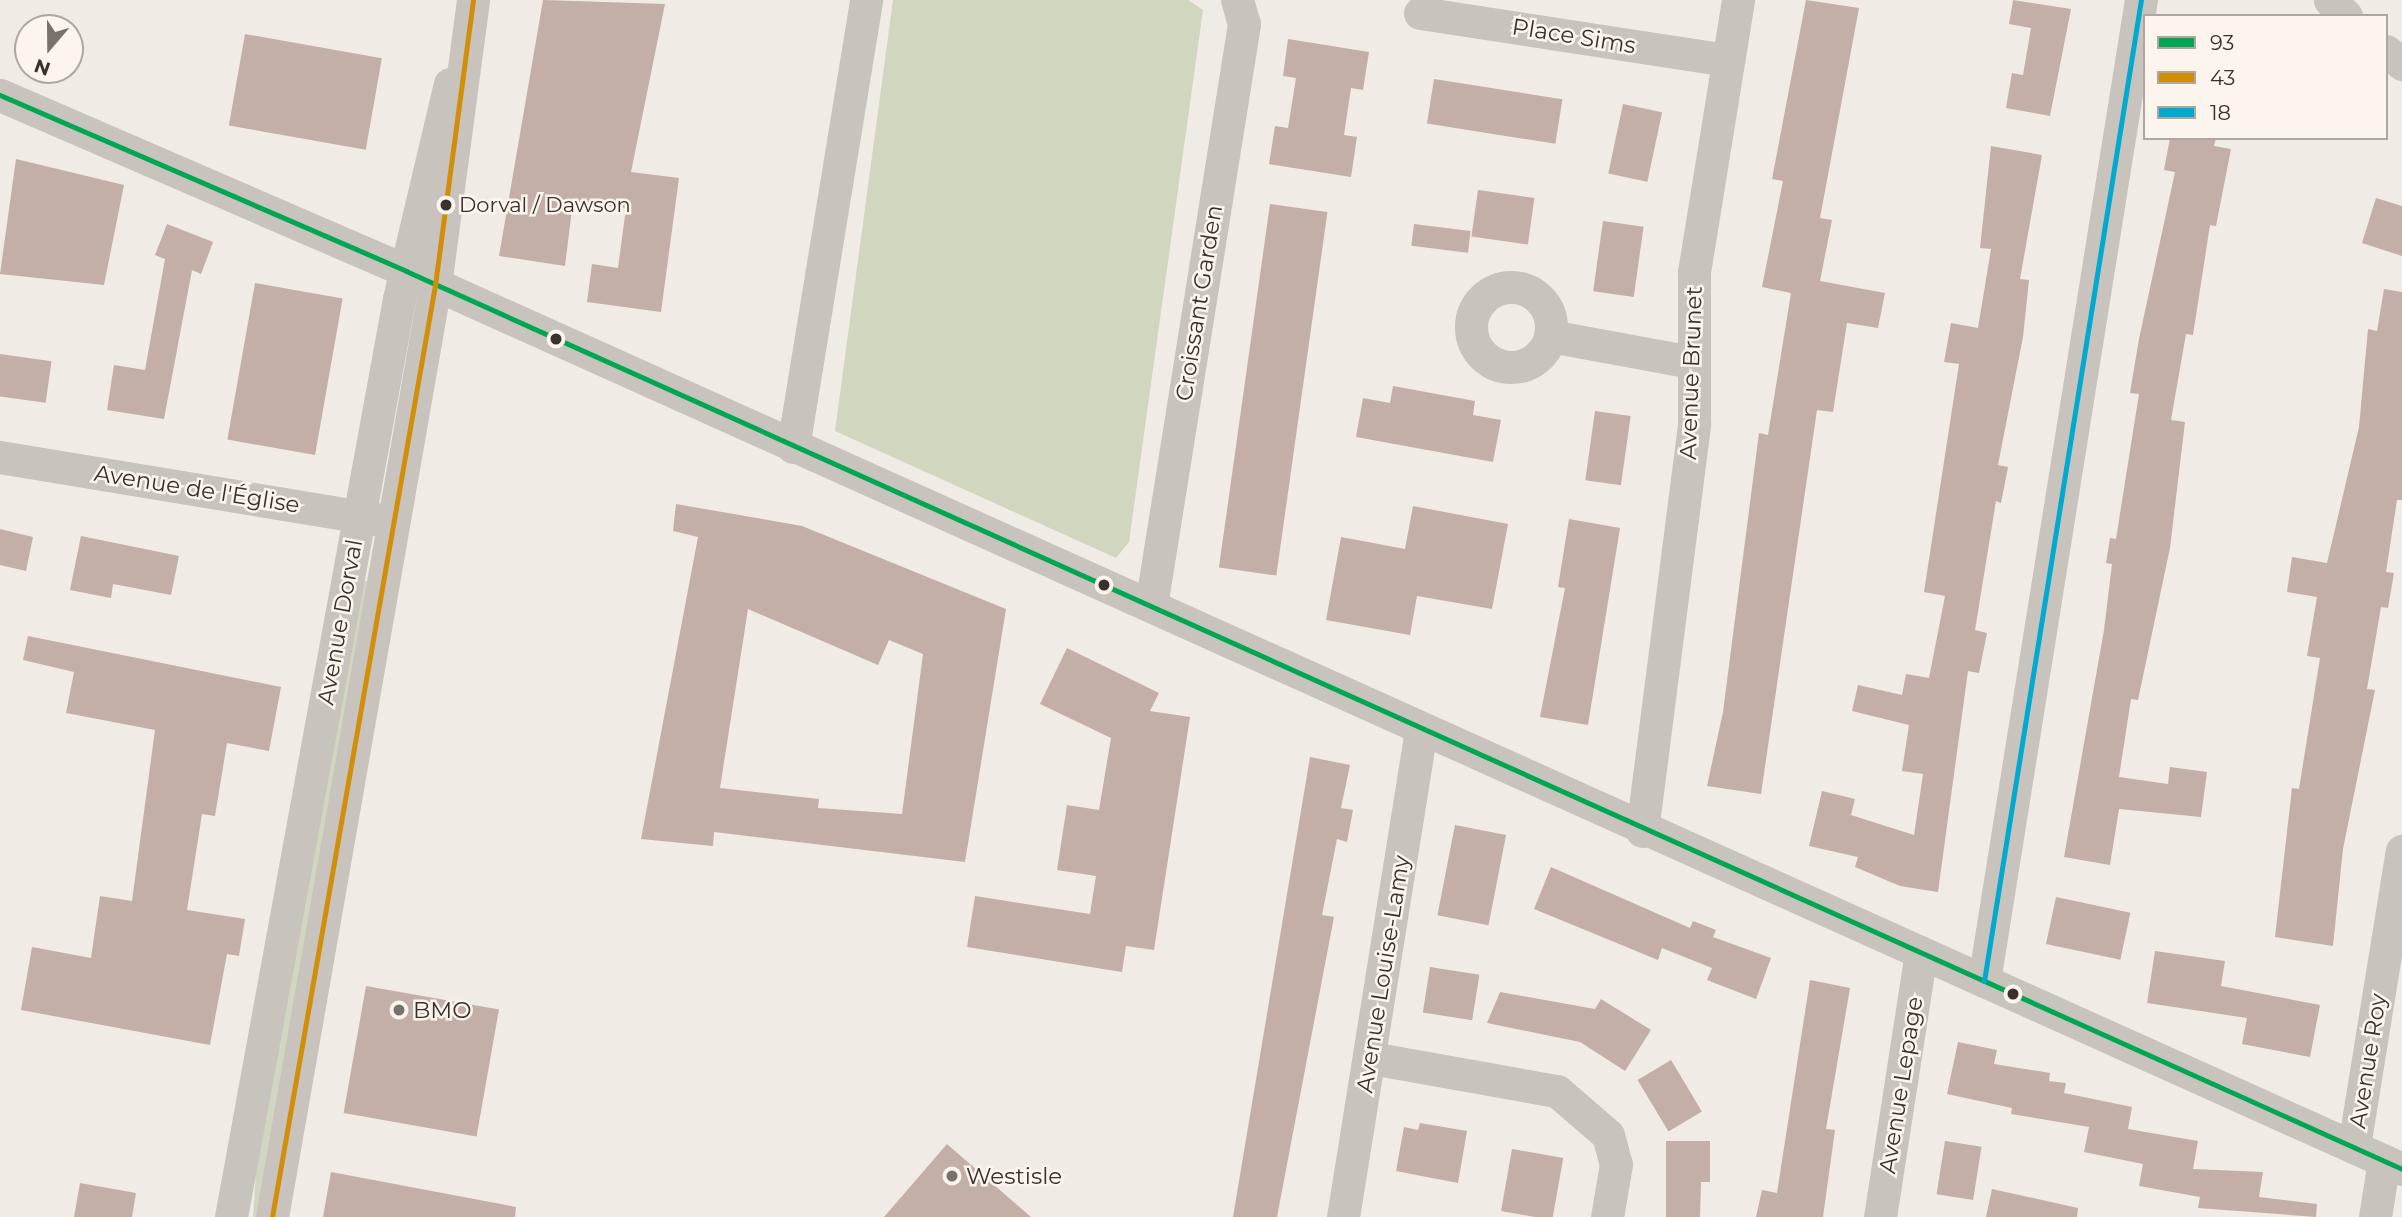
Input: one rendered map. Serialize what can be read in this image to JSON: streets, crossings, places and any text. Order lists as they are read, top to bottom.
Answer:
{
  "streets": {
    "street": [
      "Place Sims",
      "Croissant Garden",
      "Avenue Brunet",
      "Avenue de l'Église",
      "Avenue Dorval",
      "Avenue Louise-Lamy",
      "Avenue Roy",
      "Avenue Lepage"
    ]
  },
  "crossings": [
    ["Place Sims", "Avenue Brunet"],
    ["Avenue de l'Église", "Avenue Dorval"]
  ],
  "places": ["Dorval / Dawson", "BMO", "Westisle"],
  "lines": ["transit line 43", "transit line 18", "transit line 93"],
  "legend": ["93", "43", "18"],
  "north": "bottom"
}
